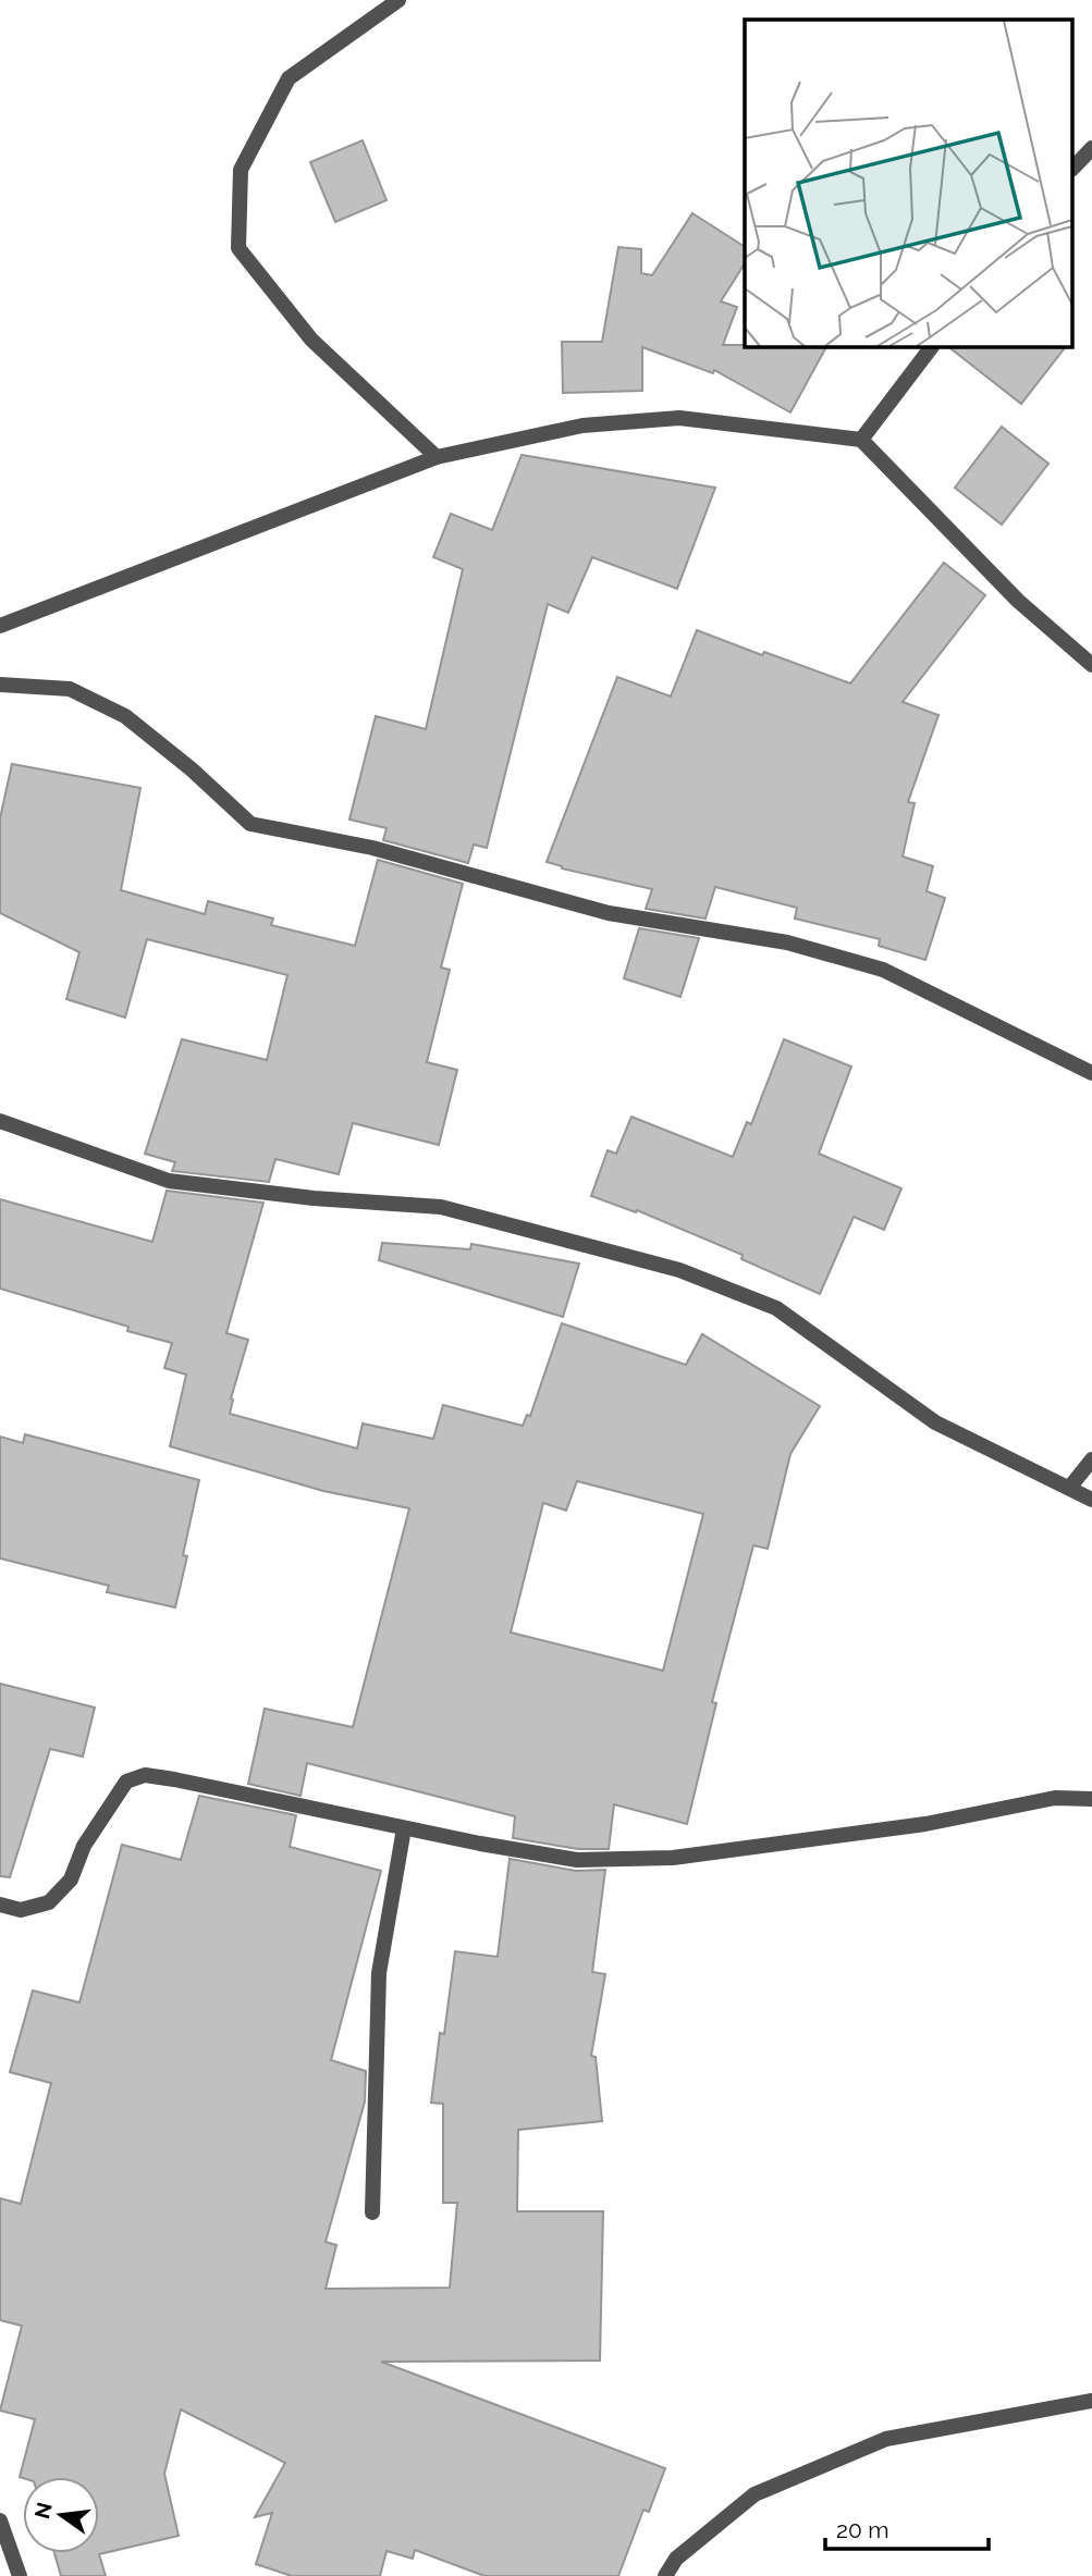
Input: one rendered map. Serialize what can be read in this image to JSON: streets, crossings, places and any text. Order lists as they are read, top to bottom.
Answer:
{
  "scale_bar": "20 m",
  "north": "left"
}
